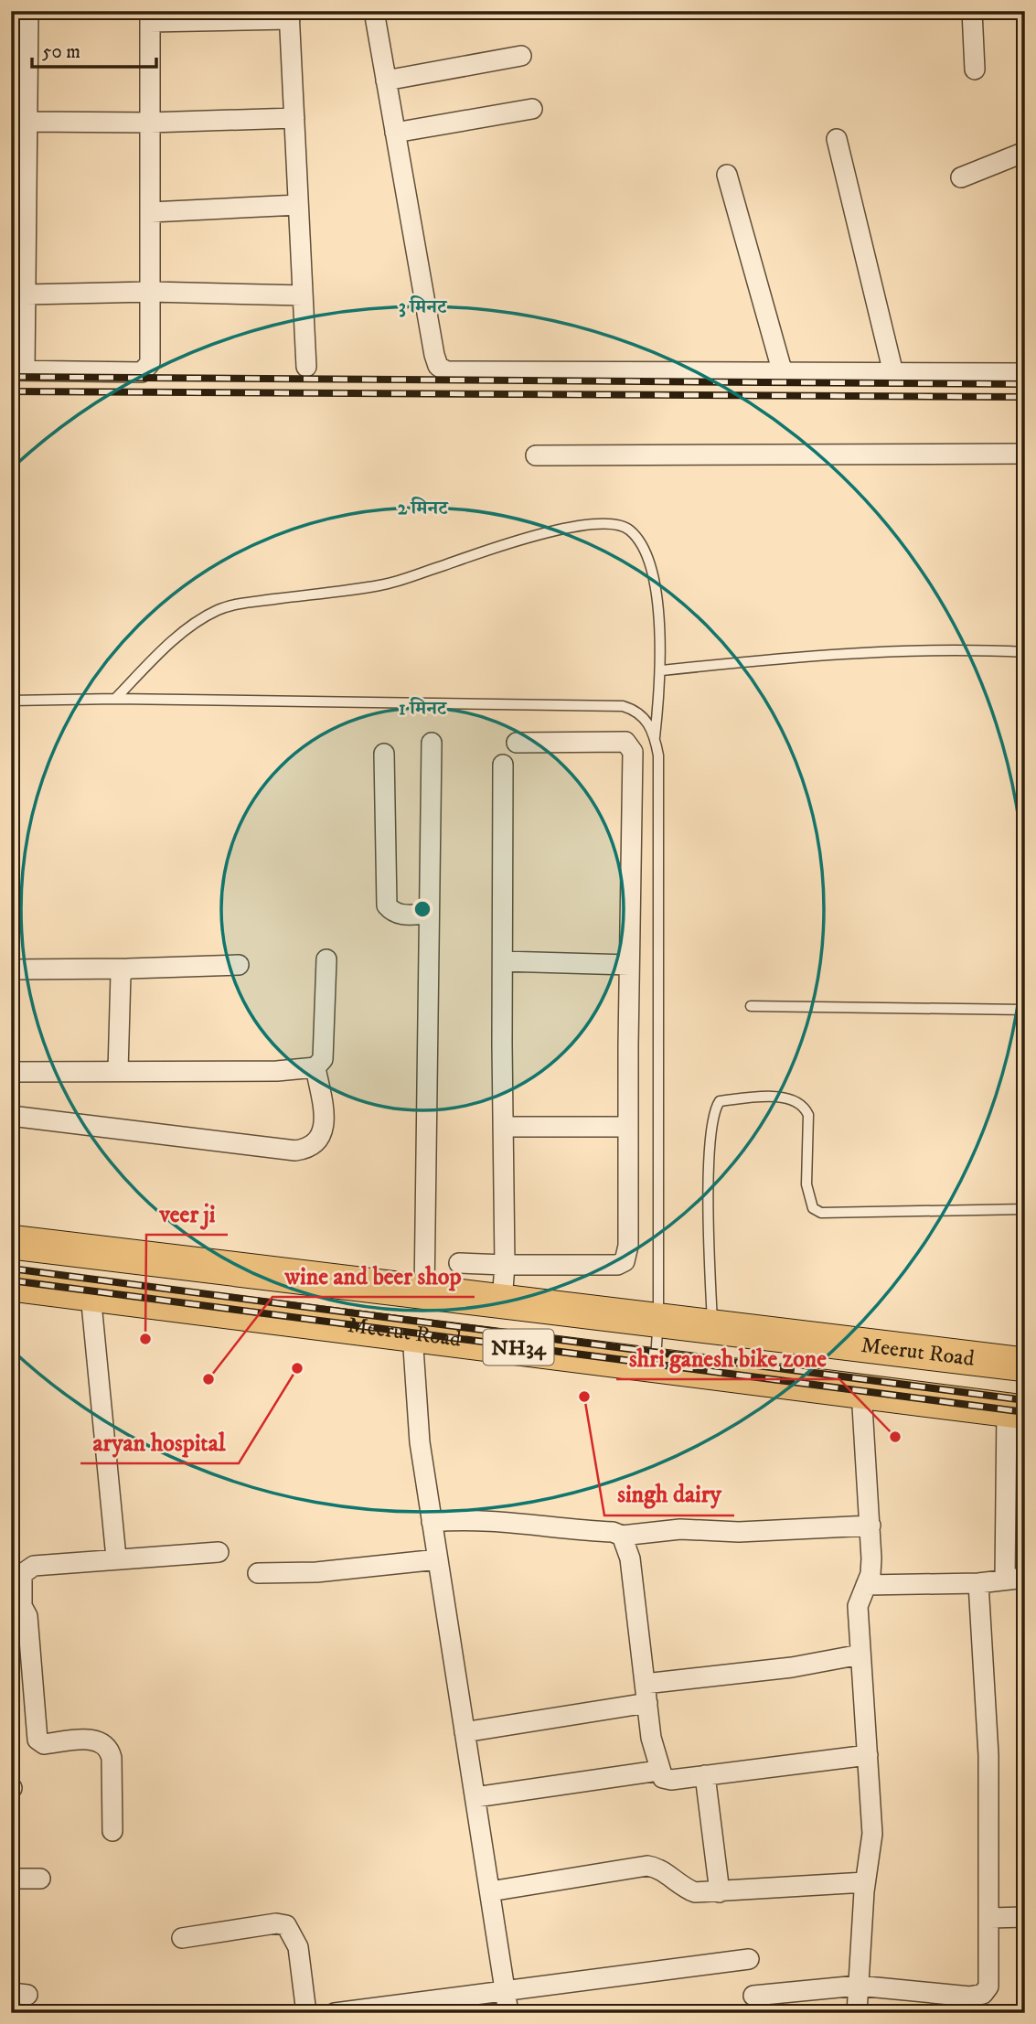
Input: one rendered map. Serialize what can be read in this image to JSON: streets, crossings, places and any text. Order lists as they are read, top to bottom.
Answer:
{
  "streets": {
    "highway": ["Meerut Road", "NH34"]
  },
  "places": [
    "veer ji",
    "aryan hospital",
    "wine and beer shop",
    "singh dairy",
    "shri ganesh bike zone"
  ],
  "scale_bar": "50 m",
  "rings": ["3 मिनट", "2 मिनट", "1 मिनट"]
}
